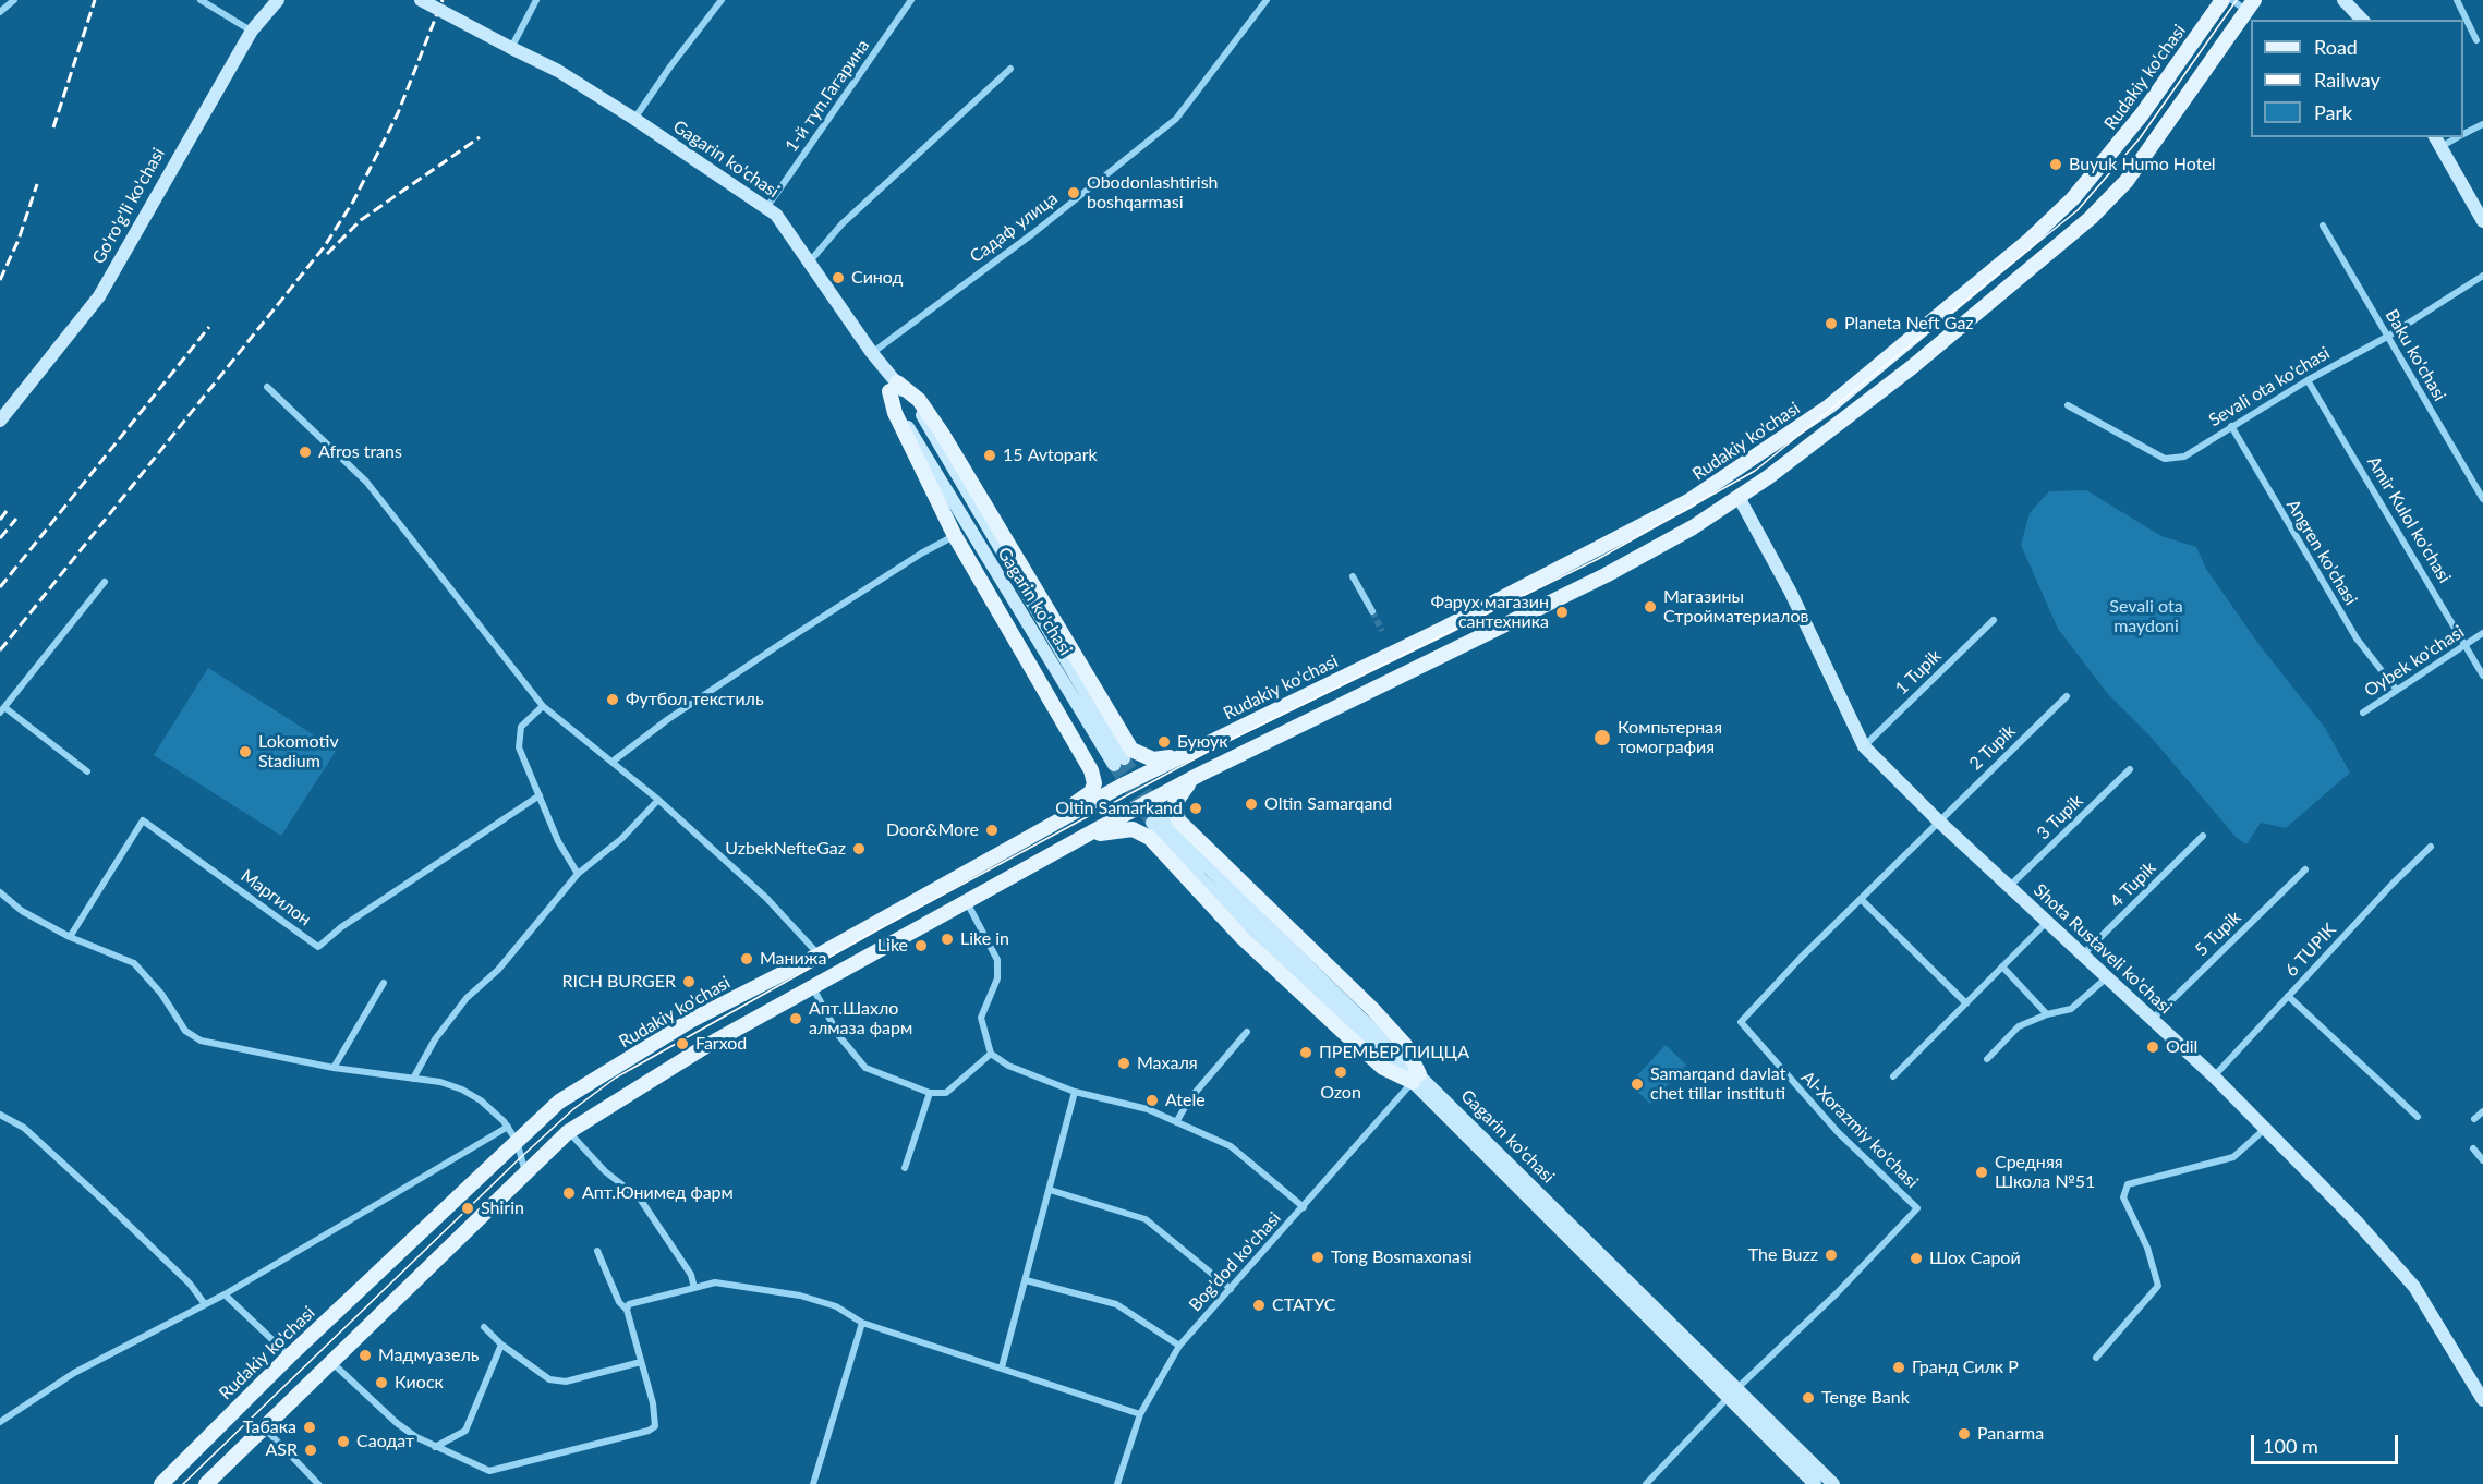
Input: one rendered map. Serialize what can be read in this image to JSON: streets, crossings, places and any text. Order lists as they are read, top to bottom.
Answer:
{
  "streets": {
    "main road": [
      "Rudakiy ko'chasi",
      "Gagarin ko'chasi",
      "Go'ro'g'li ko'chasi",
      "Shota Rustaveli ko'chasi"
    ],
    "street": [
      "1-й туп.Гагарина",
      "Садаф улица",
      "Baku ko'chasi",
      "Sevali ota ko'chasi",
      "Amir Kulol ko'chasi",
      "Angren ko'chasi",
      "Oybek ko'chasi",
      "1 Tupik",
      "2 Tupik",
      "3 Tupik",
      "4 Tupik",
      "Маргилон",
      "5 Tupik",
      "6 TUPIK",
      "Al-Xorazmiy ko'chasi",
      "Bog'dod ko'chasi"
    ]
  },
  "crossings": [
    ["1-й туп.Гагарина", "Gagarin ko'chasi"],
    ["Gagarin ko'chasi", "Садаф улица"],
    ["Gagarin ko'chasi", "Al-Xorazmiy ko'chasi"],
    ["Gagarin ko'chasi", "Bog'dod ko'chasi"],
    ["Baku ko'chasi", "Sevali ota ko'chasi"],
    ["Sevali ota ko'chasi", "Amir Kulol ko'chasi"],
    ["Sevali ota ko'chasi", "Angren ko'chasi"],
    ["Amir Kulol ko'chasi", "Oybek ko'chasi"],
    ["Angren ko'chasi", "Oybek ko'chasi"],
    ["1 Tupik", "Shota Rustaveli ko'chasi"],
    ["2 Tupik", "Shota Rustaveli ko'chasi"],
    ["2 Tupik", "Al-Xorazmiy ko'chasi"],
    ["3 Tupik", "Shota Rustaveli ko'chasi"],
    ["4 Tupik", "Shota Rustaveli ko'chasi"],
    ["5 Tupik", "Shota Rustaveli ko'chasi"],
    ["Shota Rustaveli ko'chasi", "6 TUPIK"],
    ["Shota Rustaveli ko'chasi", "Al-Xorazmiy ko'chasi"]
  ],
  "parks": ["Sevali ota maydoni"],
  "places": [
    "Buyuk Humo Hotel",
    "Obodonlashtirish boshqarmasi",
    "Синод",
    "Planeta Neft Gaz",
    "Afros trans",
    "15 Avtopark",
    "Магазины Стройматериалов",
    "Фарух магазин сантехника",
    "Футбол текстиль",
    "Компьтерная томография",
    "Буюук",
    "Lokomotiv Stadium",
    "Oltin Samarqand",
    "Oltin Samarkand",
    "Door&More",
    "UzbekNefteGaz",
    "Like in",
    "Like",
    "Манижа",
    "RICH BURGER",
    "Апт.Шахло алмаза фарм",
    "Farxod",
    "Оdil",
    "ПРЕМЬЕР ПИЦЦА",
    "Махаля",
    "Ozon",
    "Samarqand davlat chet tillar instituti",
    "Atele",
    "Средняя Школа №51",
    "Апт.Юнимед фарм",
    "Shirin",
    "The Buzz",
    "Tong Bosmaxonasi",
    "Шох Сарой",
    "СТАТУС",
    "Мадмуазель",
    "Гранд Силк Р",
    "Киоск",
    "Tenge Bank",
    "Табака",
    "Panarma",
    "Саодат",
    "ASR"
  ],
  "legend": ["Road", "Railway", "Park"],
  "scale_bar": "100 m"
}
